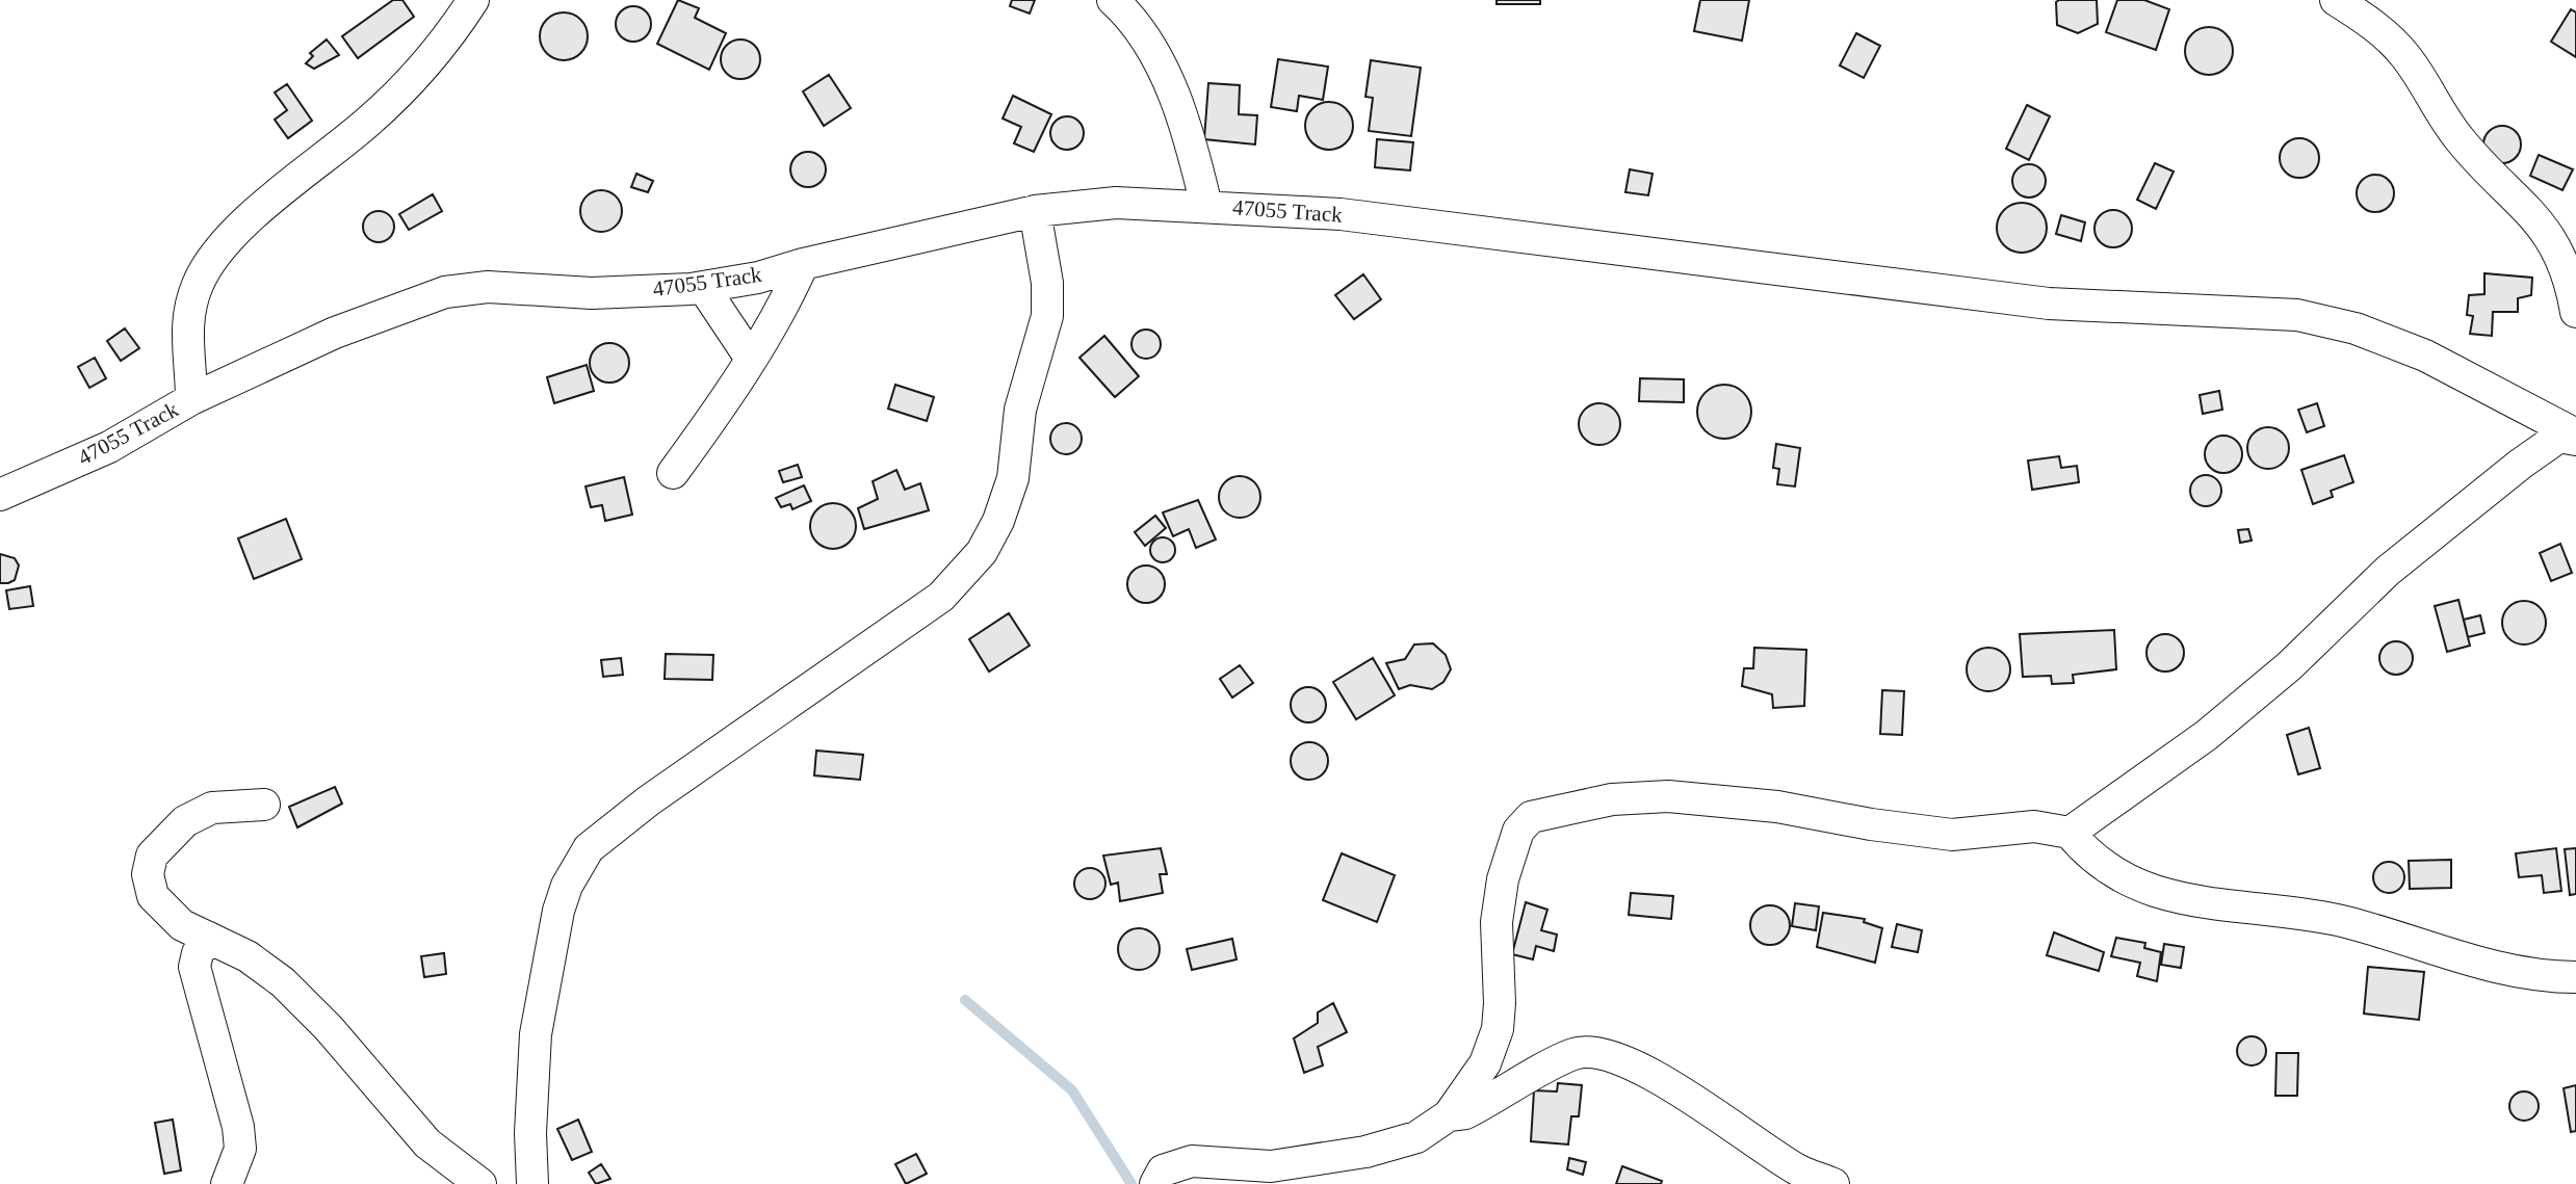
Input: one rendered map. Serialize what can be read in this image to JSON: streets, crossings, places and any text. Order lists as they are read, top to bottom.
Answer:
{
  "streets": {
    "street": ["47055 Track"]
  }
}
